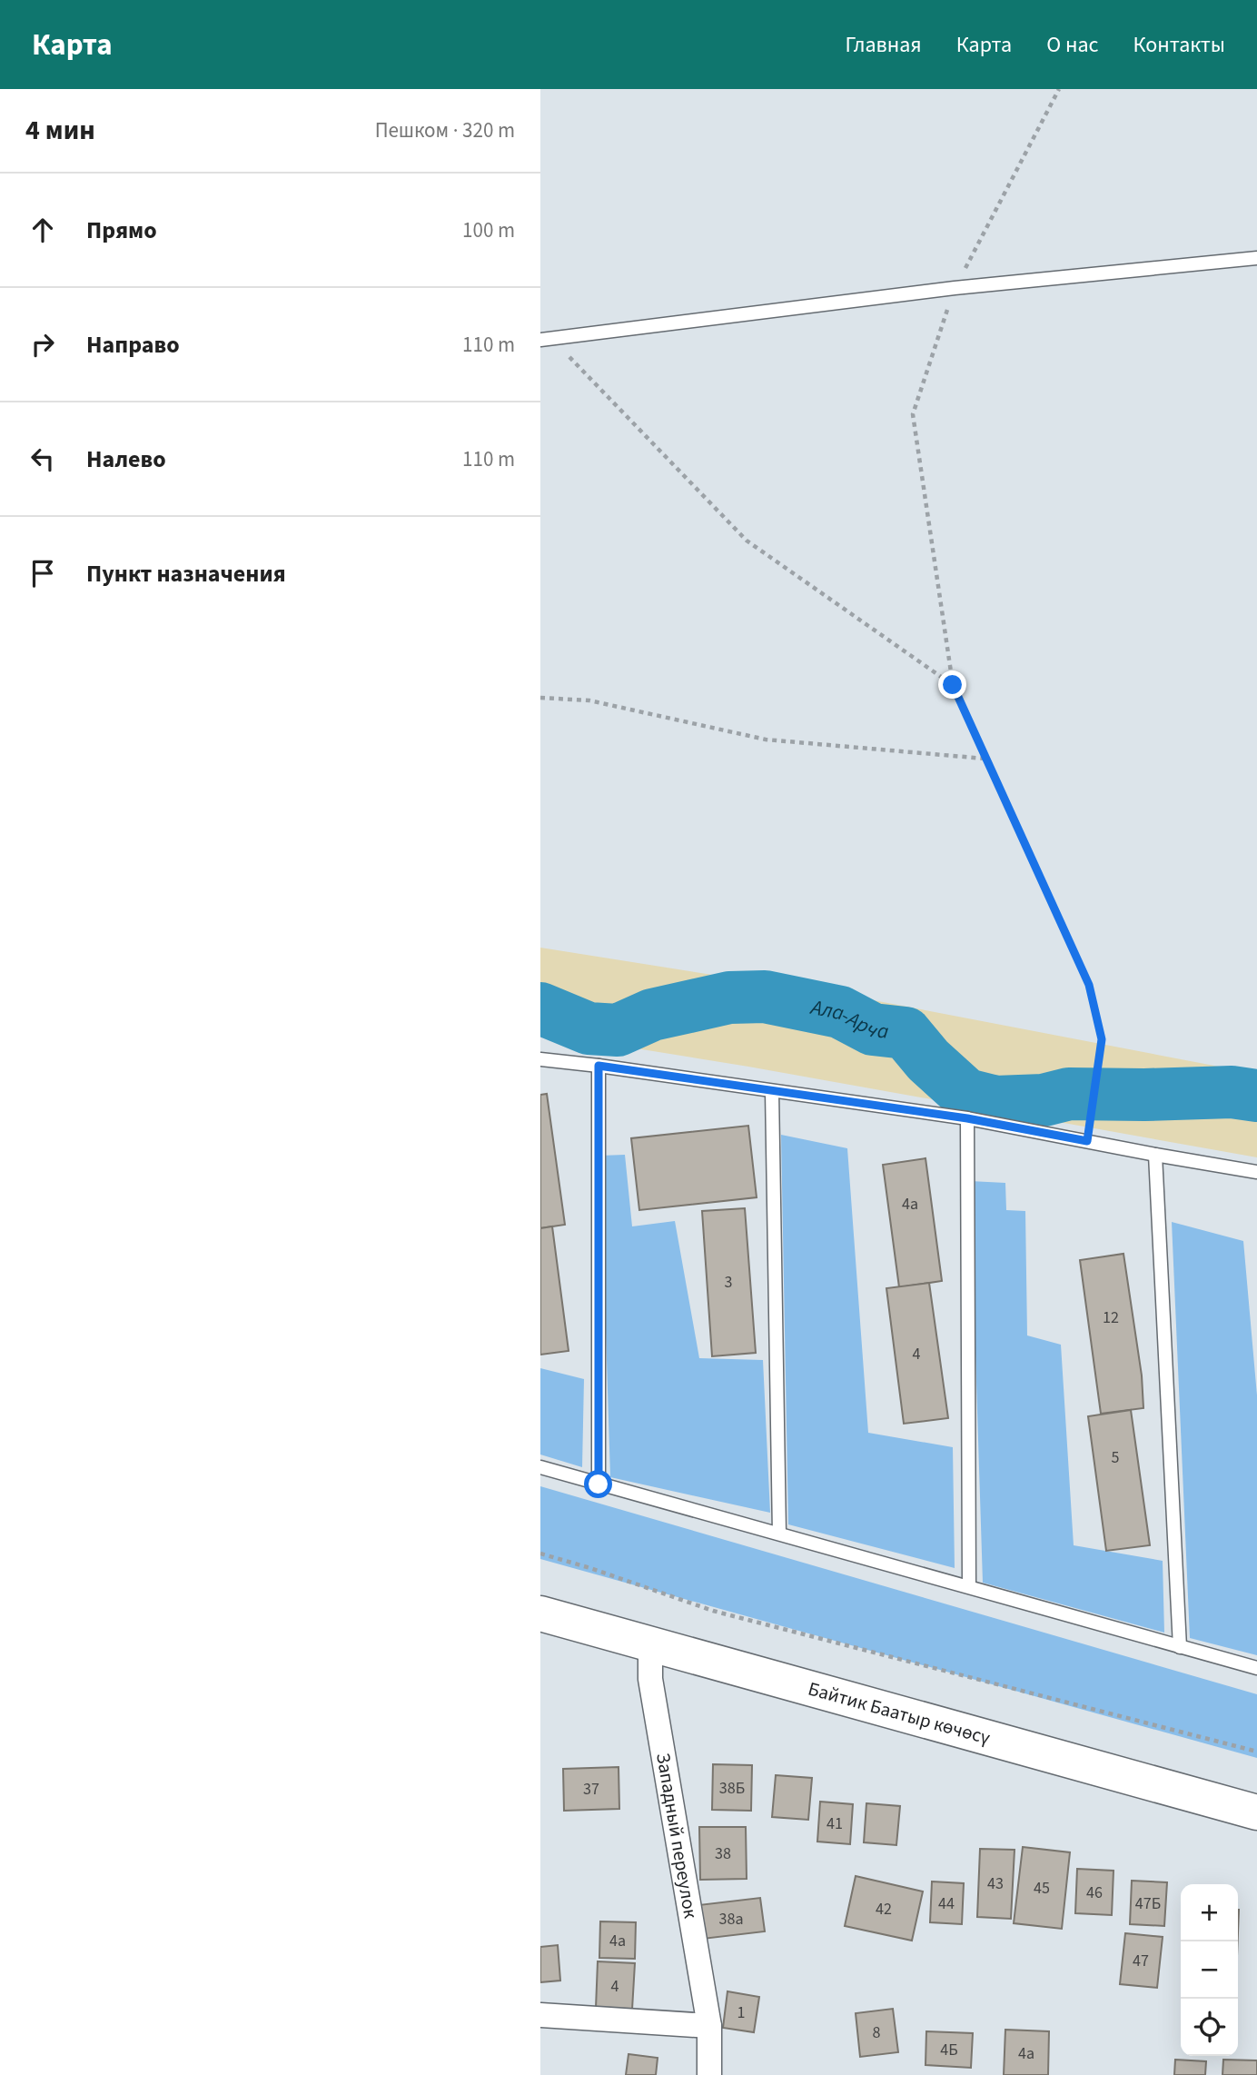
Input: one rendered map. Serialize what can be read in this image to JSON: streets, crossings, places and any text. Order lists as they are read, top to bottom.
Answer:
{
  "streets": {
    "main road": ["Байтик Баатыр көчөсү"],
    "street": ["Западный переулок"]
  },
  "crossings": [
    ["Байтик Баатыр көчөсү", "Западный переулок"]
  ],
  "water": ["Ала-Арча"],
  "house_numbers": [
    "4а",
    "3",
    "12",
    "4",
    "5",
    "38Б",
    "37",
    "41",
    "38",
    "43",
    "45",
    "46",
    "44",
    "47Б",
    "42",
    "38а",
    "4а",
    "47",
    "4",
    "1",
    "8",
    "4Б",
    "4а"
  ],
  "page": {
    "header": "Карта",
    "nav": [
      "Главная",
      "Карта",
      "О нас",
      "Контакты"
    ],
    "heading": ["4 мин", "Пешком · 320 m"],
    "list": [
      ["Прямо", "100 m"],
      ["Направо", "110 m"],
      ["Налево", "110 m"],
      "Пункт назначения"
    ],
    "map_buttons": ["+", "−"]
  }
}
